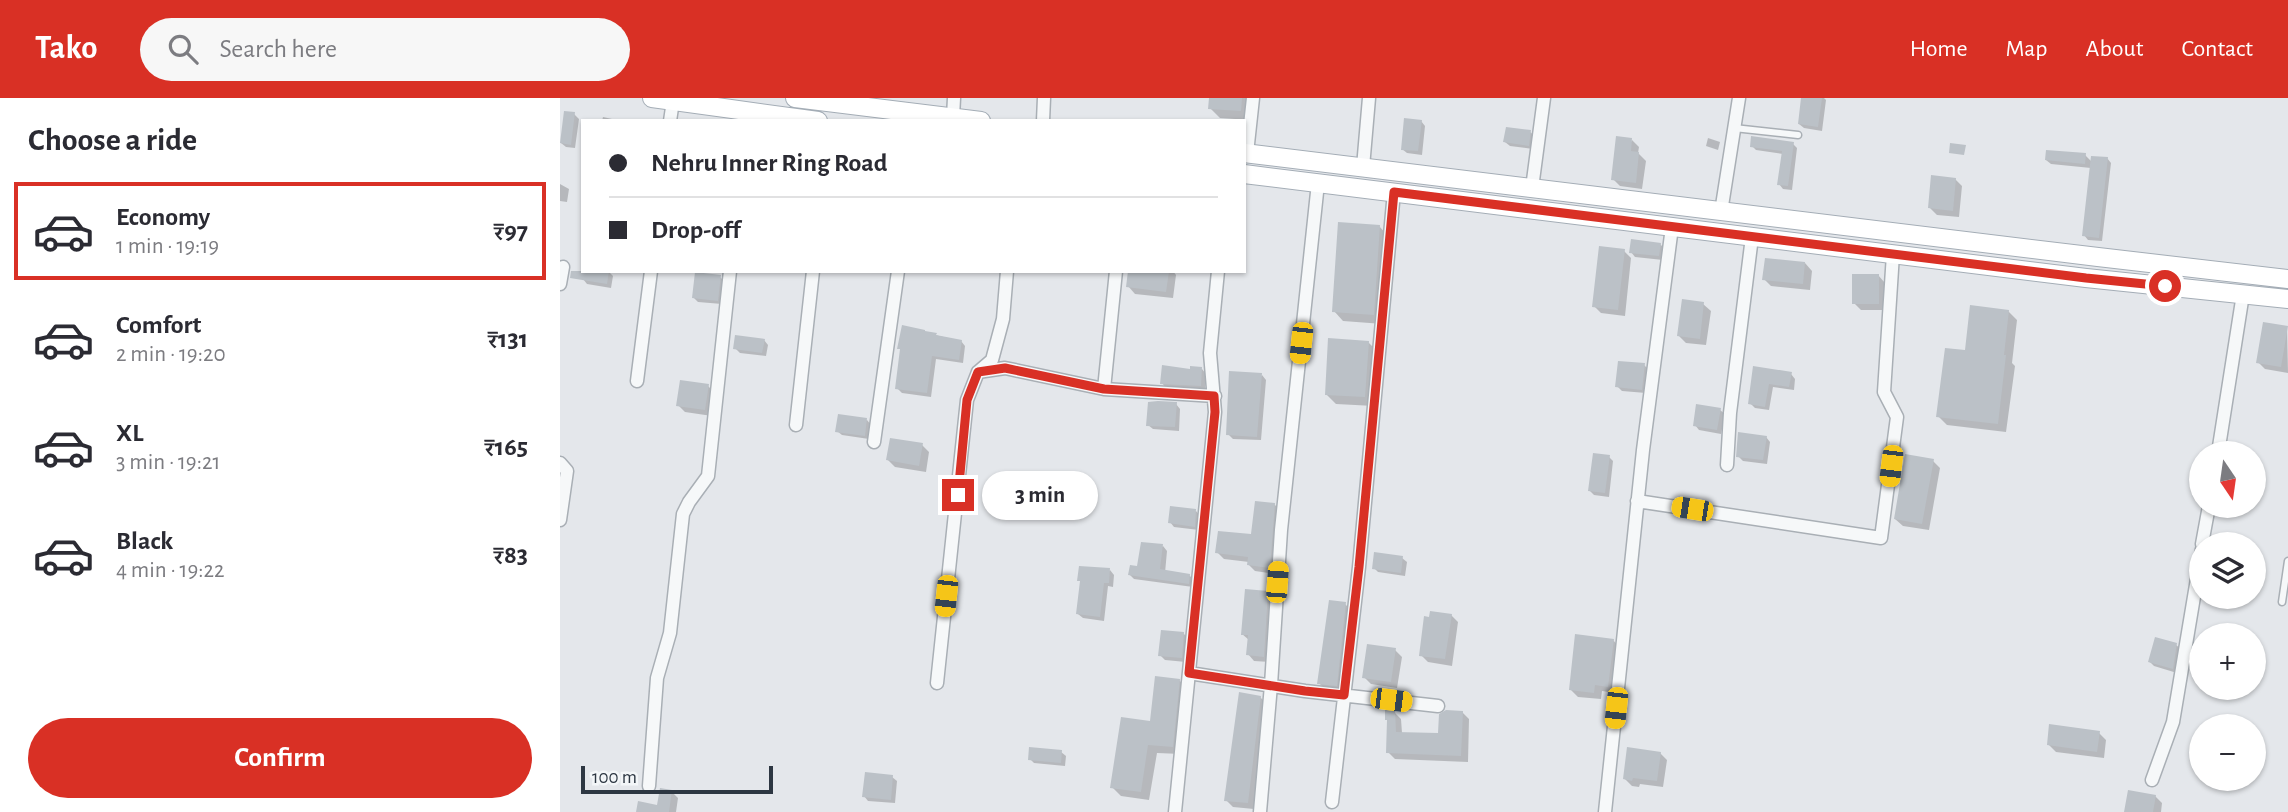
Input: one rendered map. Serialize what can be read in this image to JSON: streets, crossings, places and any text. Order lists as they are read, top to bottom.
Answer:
{
  "scale_bar": "100 m",
  "north": "bottom",
  "page": {
    "header": "Tako",
    "search": "Search here",
    "nav": [
      "Home",
      "Map",
      "About",
      "Contact"
    ],
    "heading": "Choose a ride",
    "banner": ["Nehru Inner Ring Road", "Drop-off"],
    "list": [
      {
        "name": "Economy",
        "note": "1 min · 19:19",
        "value": "₹97"
      },
      {
        "name": "Comfort",
        "note": "2 min · 19:20",
        "value": "₹131"
      },
      {
        "name": "XL",
        "note": "3 min · 19:21",
        "value": "₹165"
      },
      {
        "name": "Black",
        "note": "4 min · 19:22",
        "value": "₹83"
      }
    ],
    "map_buttons": ["+", "−"],
    "bubble": "3 min",
    "buttons": "Confirm",
    "scale": "100 m"
  }
}
